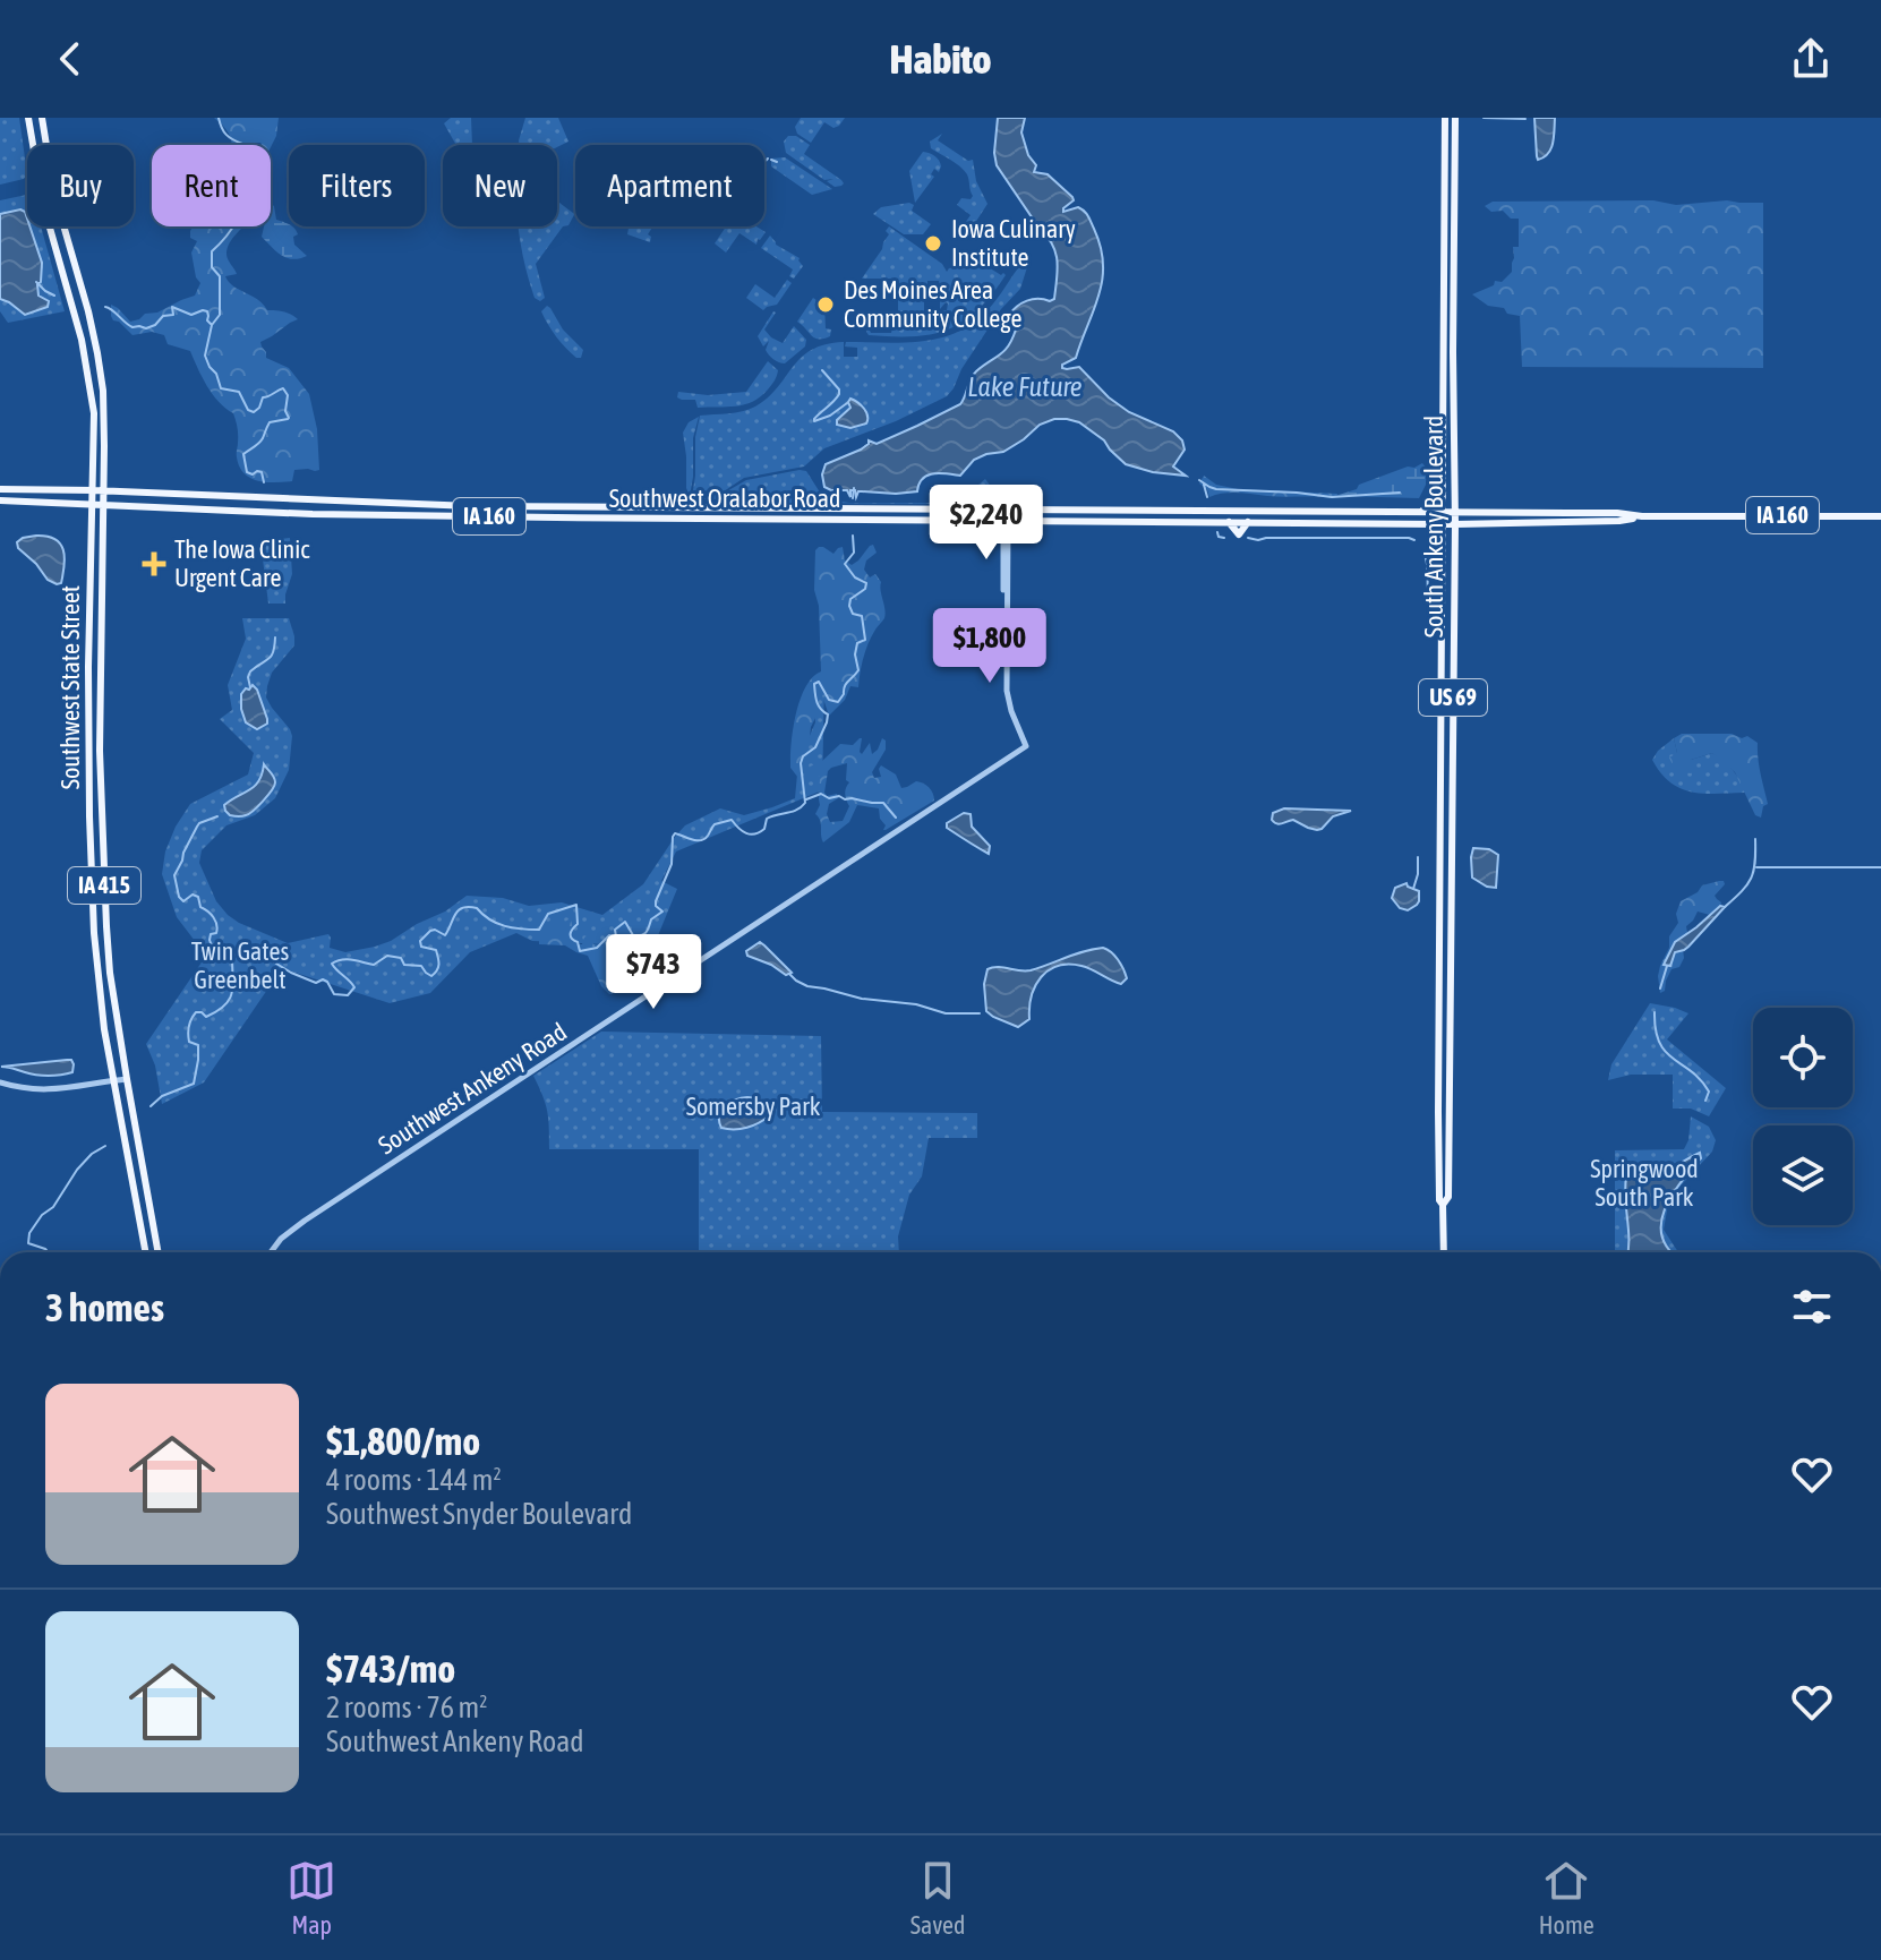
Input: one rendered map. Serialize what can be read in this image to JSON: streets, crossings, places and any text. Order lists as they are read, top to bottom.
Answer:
{
  "streets": {
    "main road": [
      "Southwest Oralabor Road",
      "IA 160",
      "South Ankeny Boulevard",
      "Southwest State Street",
      "US 69",
      "IA 415"
    ],
    "street": ["Southwest Ankeny Road"]
  },
  "crossings": [
    ["Southwest Oralabor Road", "IA 160"],
    ["Southwest Oralabor Road", "South Ankeny Boulevard"],
    ["Southwest Oralabor Road", "Southwest State Street"],
    ["Southwest Oralabor Road", "Southwest Ankeny Road"],
    ["IA 160", "South Ankeny Boulevard"]
  ],
  "water": ["Lake Future"],
  "parks": ["Twin Gates Greenbelt", "Somersby Park", "Springwood South Park"],
  "places": {
    "other": ["Iowa Culinary Institute", "Des Moines Area Community College"],
    "health": ["The Iowa Clinic Urgent Care"]
  },
  "page": {
    "header": "Habito",
    "chip": [
      "Buy",
      "Rent",
      "Filters",
      "New",
      "Apartment"
    ],
    "price": ["$2,240", "$1,800", "$743"],
    "heading": "3 homes",
    "list": [
      {
        "name": "$1,800/mo",
        "note": "4 rooms · 144 m² · Southwest Snyder Boulevard"
      },
      {
        "name": "$743/mo",
        "note": "2 rooms · 76 m² · Southwest Ankeny Road"
      }
    ],
    "tabs": ["Map", "Saved", "Home"]
  }
}
